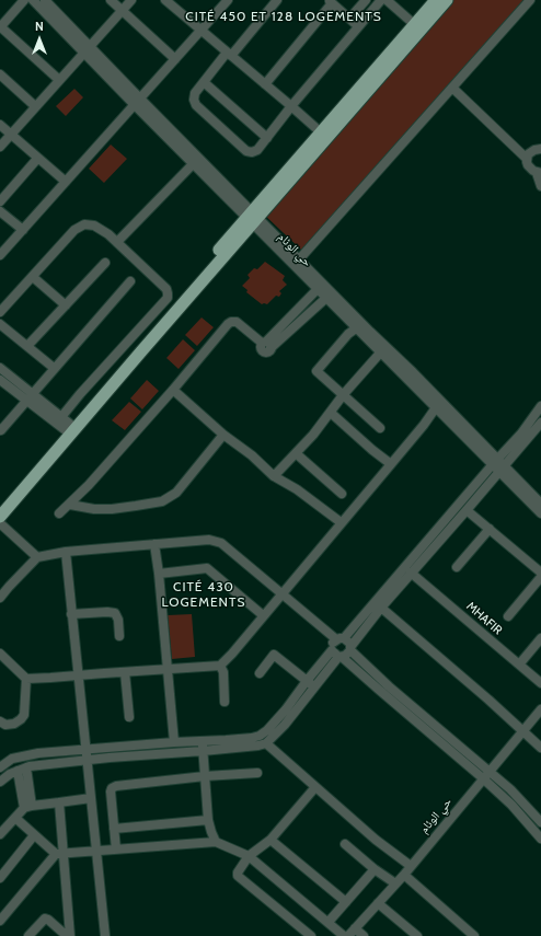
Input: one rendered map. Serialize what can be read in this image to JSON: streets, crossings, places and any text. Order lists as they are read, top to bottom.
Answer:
{
  "streets": {
    "street": ["حي الوئام", "MHAFIR"]
  },
  "districts": ["CITÉ 450 ET 128 LOGEMENTS", "CITÉ 430 LOGEMENTS"],
  "north": "top"
}
